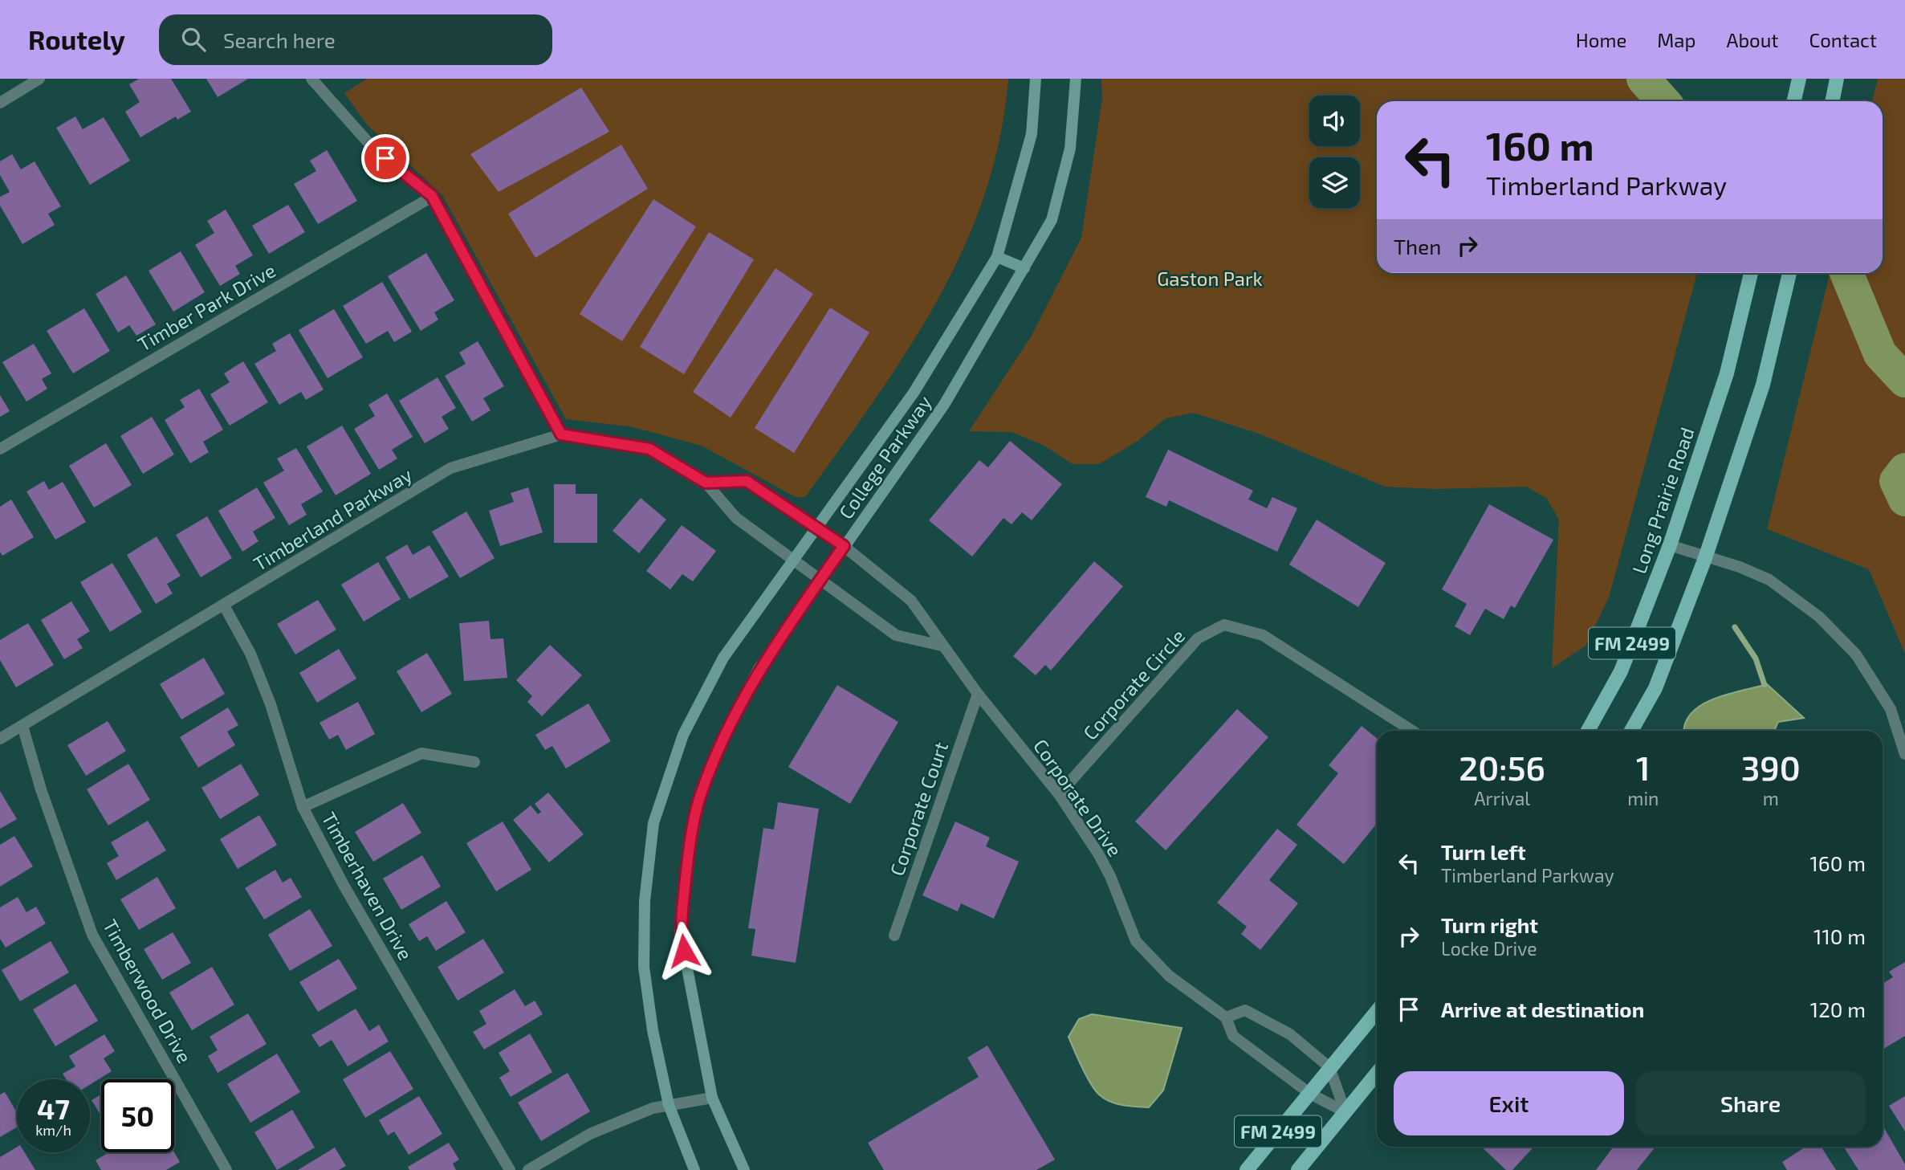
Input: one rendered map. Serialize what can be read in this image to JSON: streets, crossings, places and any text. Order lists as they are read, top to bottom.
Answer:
{
  "streets": {
    "main road": ["College Parkway", "Long Prairie Road", "FM 2499"],
    "street": [
      "Timber Park Drive",
      "Timberland Parkway",
      "Corporate Circle",
      "Corporate Drive",
      "Corporate Court",
      "Timberhaven Drive",
      "Timberwood Drive"
    ]
  },
  "crossings": [
    ["College Parkway", "Timberland Parkway"],
    ["College Parkway", "Corporate Drive"],
    ["Timberland Parkway", "Timberhaven Drive"],
    ["Timberland Parkway", "Timberwood Drive"],
    ["FM 2499", "Corporate Drive"],
    ["Corporate Circle", "Corporate Drive"],
    ["Corporate Drive", "Corporate Court"]
  ],
  "parks": ["Gaston Park"],
  "page": {
    "header": "Routely",
    "search": "Search here",
    "nav": [
      "Home",
      "Map",
      "About",
      "Contact"
    ],
    "turn": ["160 m", "Timberland Parkway"],
    "then": "Then",
    "eta": [
      "20:56",
      "Arrival",
      "1",
      "min",
      "390",
      "m"
    ],
    "list": [
      {
        "name": "Turn left",
        "note": "Timberland Parkway",
        "value": "160 m"
      },
      {
        "name": "Turn right",
        "note": "Locke Drive",
        "value": "110 m"
      },
      {
        "name": "Arrive at destination",
        "value": "120 m"
      }
    ],
    "buttons": ["Exit", "Share"],
    "speed": "47 km/h",
    "limit": "50"
  }
}
